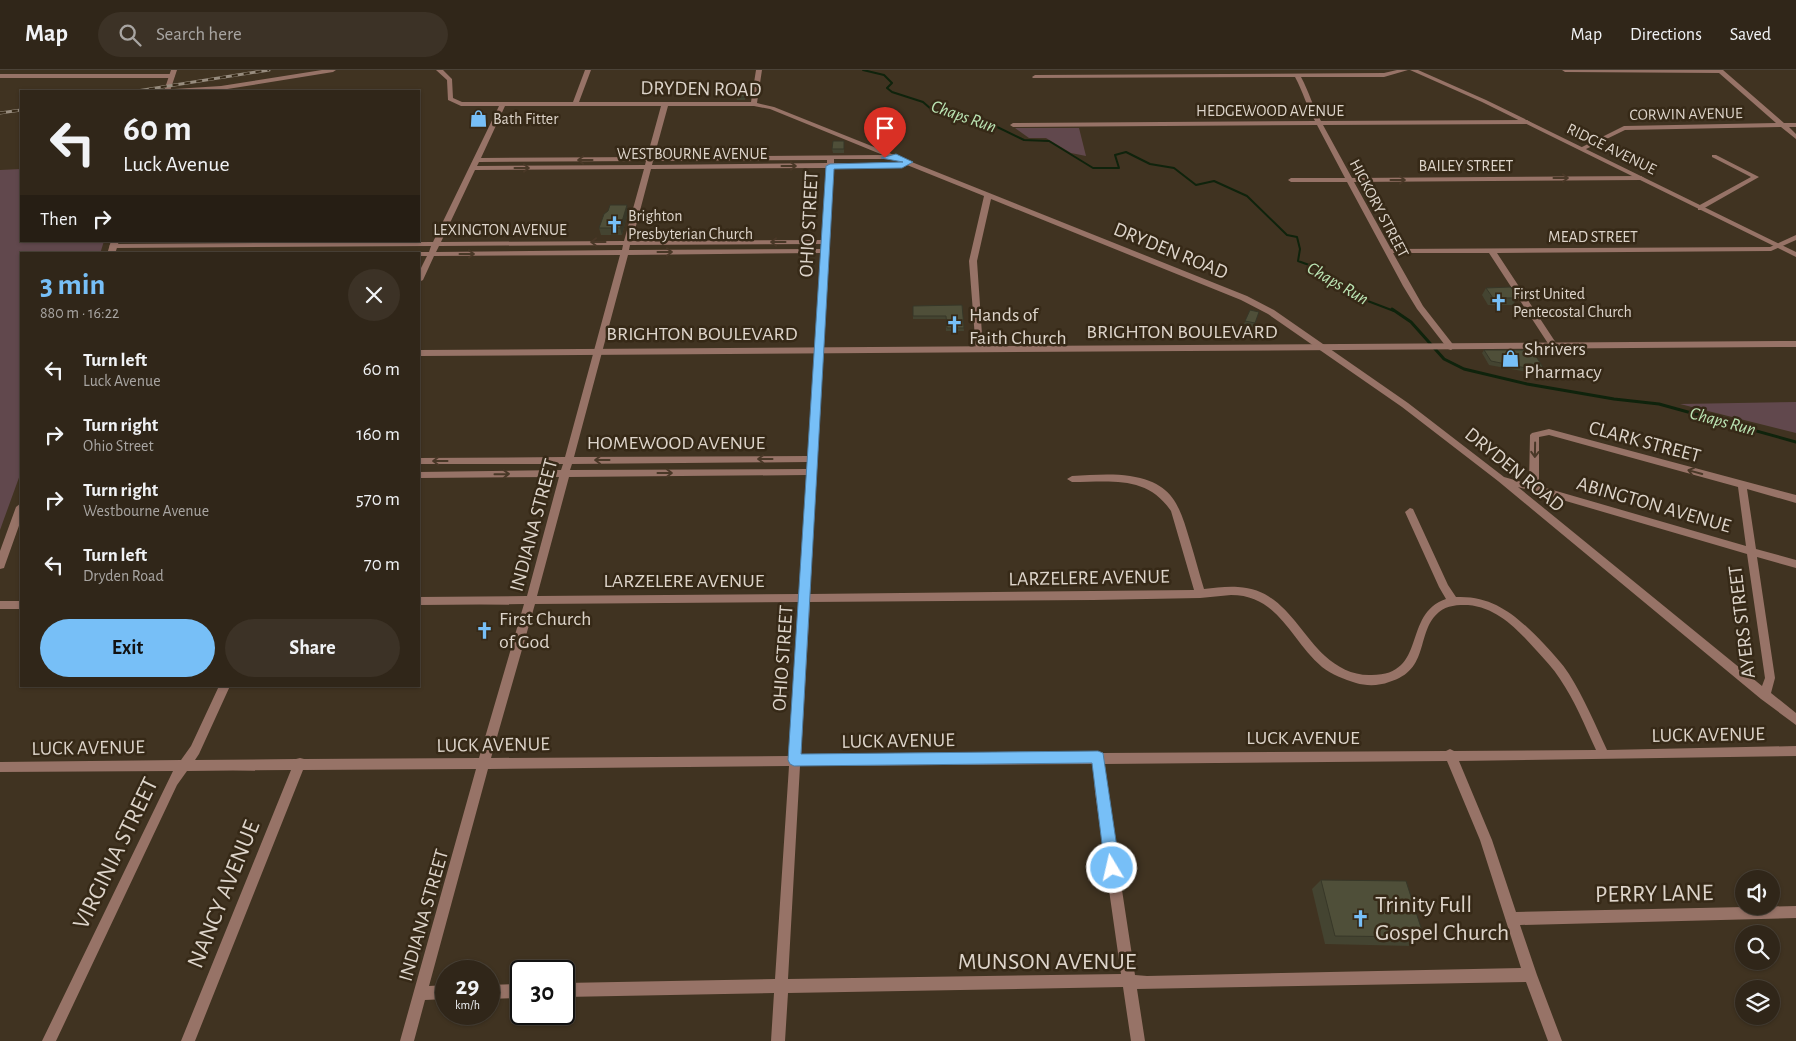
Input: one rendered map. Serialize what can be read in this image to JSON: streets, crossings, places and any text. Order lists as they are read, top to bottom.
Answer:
{
  "streets": {
    "street": [
      "DRYDEN ROAD",
      "HEDGEWOOD AVENUE",
      "CORWIN AVENUE",
      "RIDGE AVENUE",
      "WESTBOURNE AVENUE",
      "BAILEY STREET",
      "HICKORY STREET",
      "OHIO STREET",
      "LEXINGTON AVENUE",
      "MEAD STREET",
      "BRIGHTON BOULEVARD",
      "CLARK STREET",
      "HOMEWOOD AVENUE",
      "ABINGTON AVENUE",
      "INDIANA STREET",
      "LARZELERE AVENUE",
      "AYERS STREET",
      "LUCK AVENUE",
      "VIRGINIA STREET",
      "PERRY LANE",
      "NANCY AVENUE",
      "MUNSON AVENUE"
    ]
  },
  "crossings": [
    ["DRYDEN ROAD", "WESTBOURNE AVENUE"],
    ["DRYDEN ROAD", "BRIGHTON BOULEVARD"],
    ["DRYDEN ROAD", "ABINGTON AVENUE"],
    ["DRYDEN ROAD", "INDIANA STREET"],
    ["DRYDEN ROAD", "AYERS STREET"],
    ["HEDGEWOOD AVENUE", "RIDGE AVENUE"],
    ["HEDGEWOOD AVENUE", "HICKORY STREET"],
    ["CORWIN AVENUE", "RIDGE AVENUE"],
    ["RIDGE AVENUE", "BAILEY STREET"],
    ["RIDGE AVENUE", "MEAD STREET"],
    ["WESTBOURNE AVENUE", "OHIO STREET"],
    ["WESTBOURNE AVENUE", "INDIANA STREET"],
    ["BAILEY STREET", "HICKORY STREET"],
    ["HICKORY STREET", "MEAD STREET"],
    ["HICKORY STREET", "BRIGHTON BOULEVARD"],
    ["OHIO STREET", "LEXINGTON AVENUE"],
    ["OHIO STREET", "BRIGHTON BOULEVARD"],
    ["OHIO STREET", "HOMEWOOD AVENUE"],
    ["OHIO STREET", "LARZELERE AVENUE"],
    ["OHIO STREET", "LUCK AVENUE"],
    ["OHIO STREET", "MUNSON AVENUE"],
    ["LEXINGTON AVENUE", "INDIANA STREET"],
    ["BRIGHTON BOULEVARD", "INDIANA STREET"],
    ["CLARK STREET", "ABINGTON AVENUE"],
    ["CLARK STREET", "AYERS STREET"],
    ["HOMEWOOD AVENUE", "INDIANA STREET"],
    ["ABINGTON AVENUE", "AYERS STREET"],
    ["INDIANA STREET", "LARZELERE AVENUE"],
    ["INDIANA STREET", "LUCK AVENUE"],
    ["LUCK AVENUE", "VIRGINIA STREET"],
    ["LUCK AVENUE", "NANCY AVENUE"]
  ],
  "one_way": ["BAILEY STREET"],
  "water": ["Chaps Run"],
  "places": {
    "shop": ["Bath Fitter", "Shrivers Pharmacy"],
    "church": [
      "Brighton Presbyterian Church",
      "First United Pentecostal Church",
      "Hands of Faith Church",
      "First Church of God",
      "Trinity Full Gospel Church"
    ]
  },
  "page": {
    "header": "Map",
    "search": "Search here",
    "nav": ["Map", "Directions", "Saved"],
    "turn": ["60 m", "Luck Avenue"],
    "then": "Then",
    "heading": ["3 min", "880 m · 16:22"],
    "list": [
      {
        "name": "Turn left",
        "note": "Luck Avenue",
        "value": "60 m"
      },
      {
        "name": "Turn right",
        "note": "Ohio Street",
        "value": "160 m"
      },
      {
        "name": "Turn right",
        "note": "Westbourne Avenue",
        "value": "570 m"
      },
      {
        "name": "Turn left",
        "note": "Dryden Road",
        "value": "70 m"
      }
    ],
    "buttons": ["Exit", "Share"],
    "speed": "29 km/h",
    "limit": "30"
  }
}
